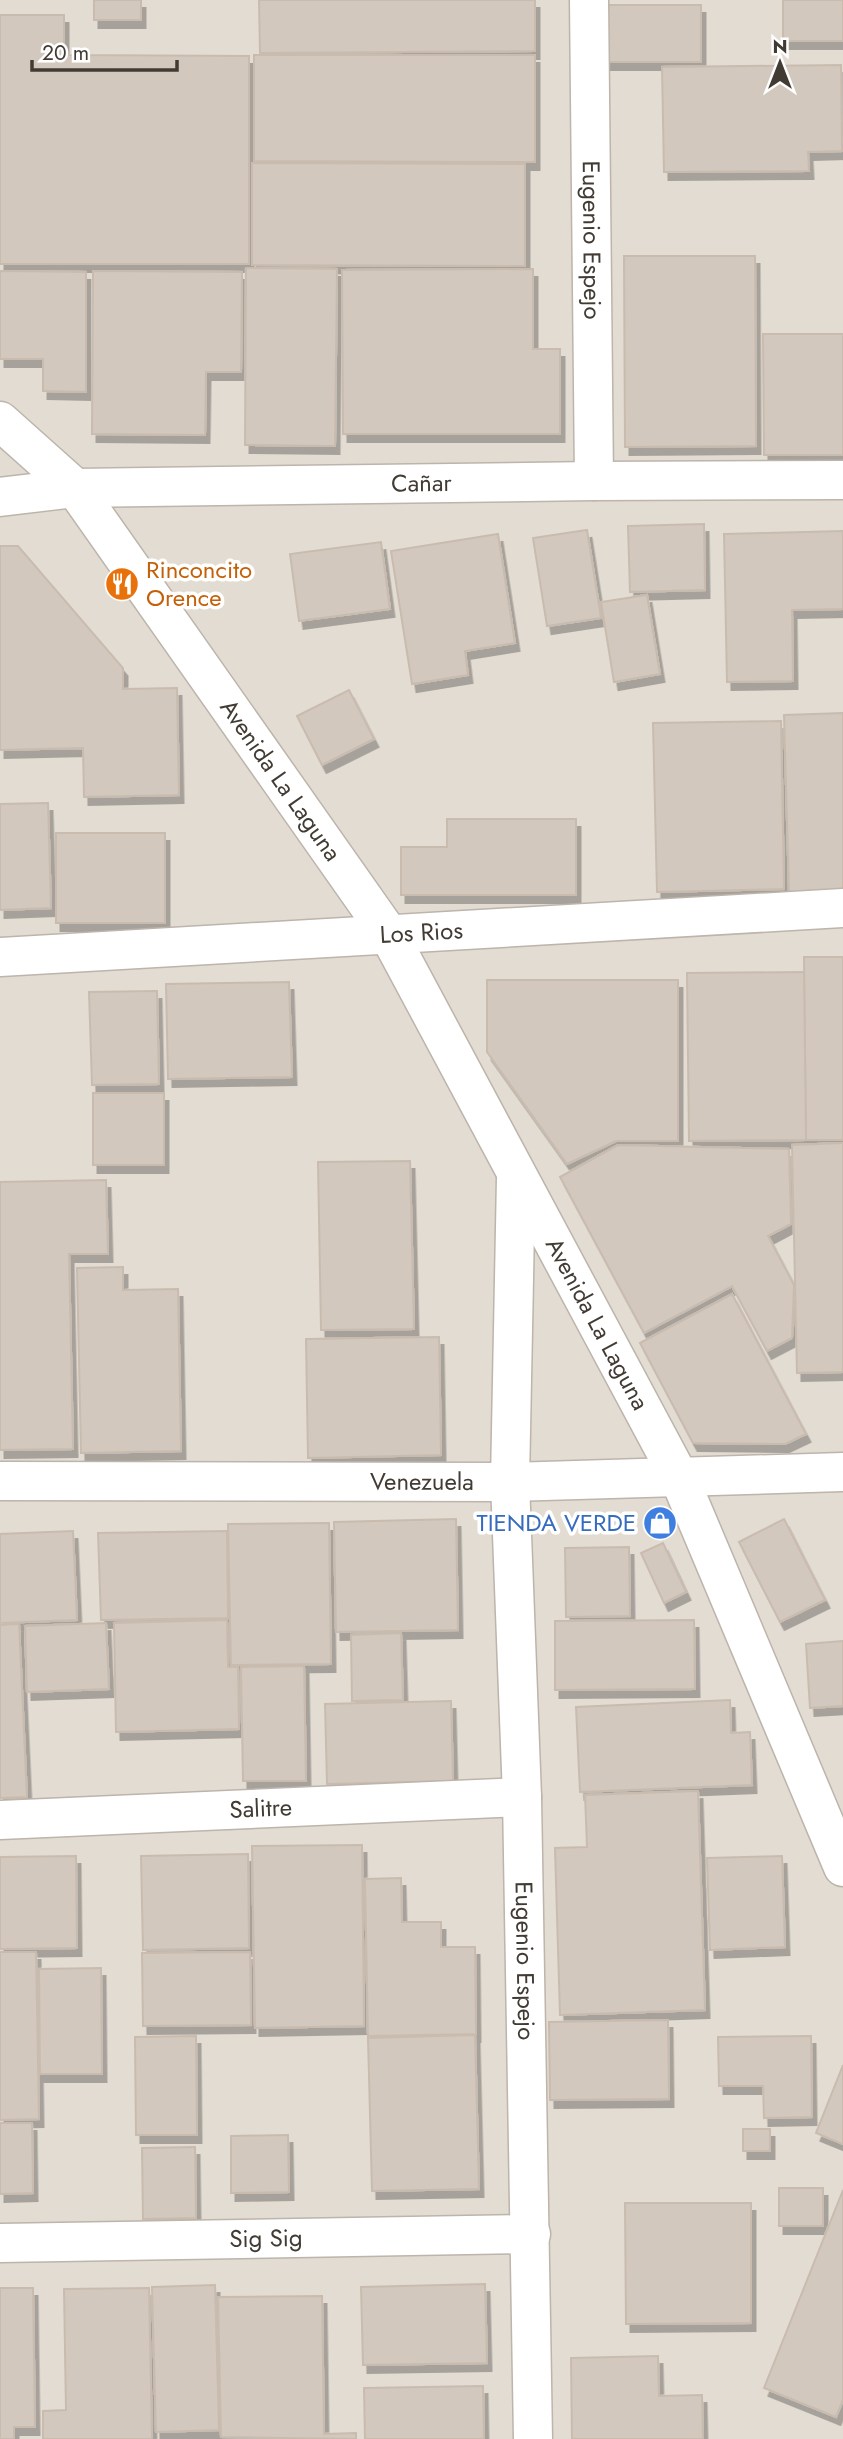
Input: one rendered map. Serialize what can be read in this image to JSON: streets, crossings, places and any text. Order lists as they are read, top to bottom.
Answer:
{
  "streets": {
    "street": [
      "Eugenio Espejo",
      "Cañar",
      "Avenida La Laguna",
      "Los Rios",
      "Venezuela",
      "Salitre",
      "Sig Sig"
    ]
  },
  "crossings": [
    ["Eugenio Espejo", "Cañar"],
    ["Eugenio Espejo", "Avenida La Laguna"],
    ["Eugenio Espejo", "Venezuela"],
    ["Eugenio Espejo", "Salitre"],
    ["Eugenio Espejo", "Sig Sig"],
    ["Cañar", "Avenida La Laguna"],
    ["Avenida La Laguna", "Los Rios"],
    ["Avenida La Laguna", "Venezuela"]
  ],
  "places": {
    "restaurant": ["Rinconcito Orence"],
    "shop": ["TIENDA VERDE"]
  },
  "scale_bar": "20 m",
  "north": "top"
}
